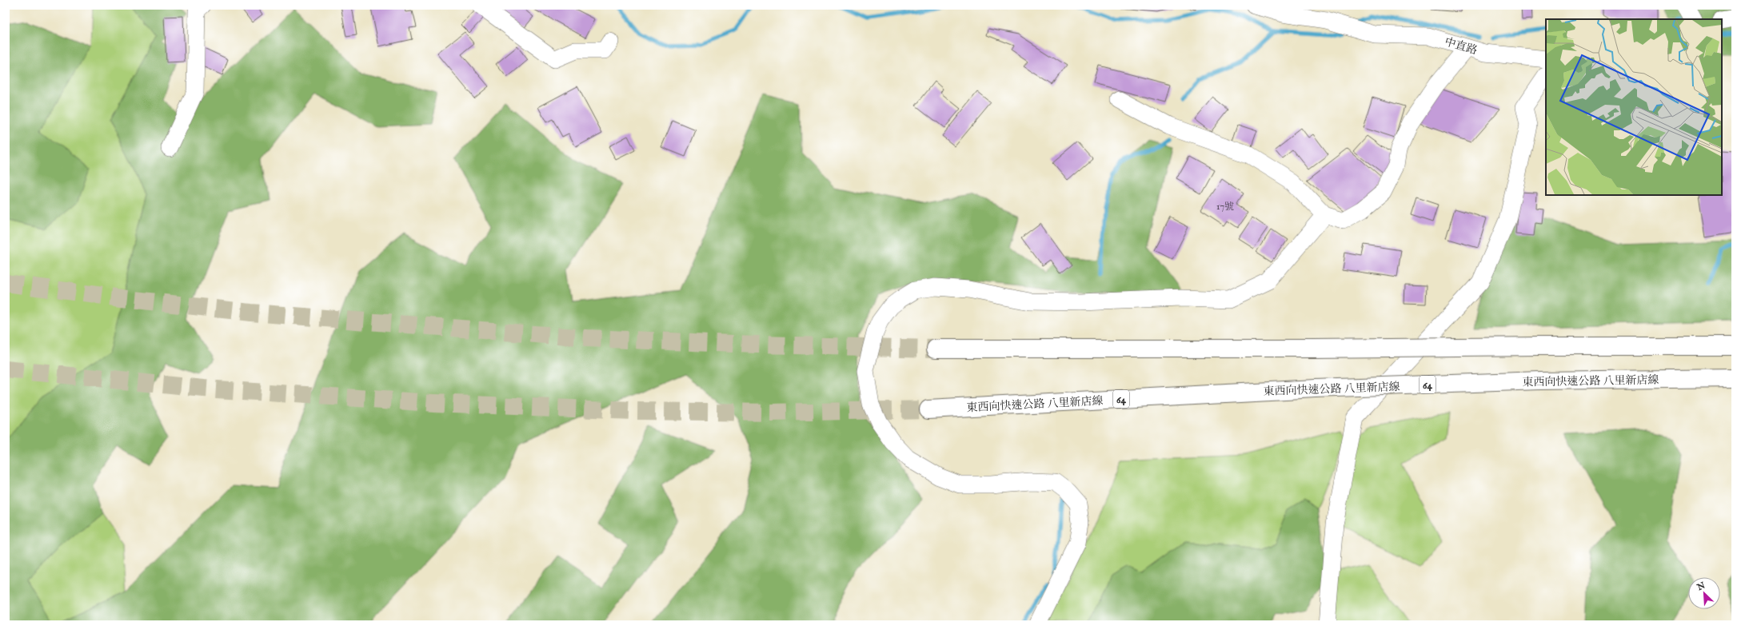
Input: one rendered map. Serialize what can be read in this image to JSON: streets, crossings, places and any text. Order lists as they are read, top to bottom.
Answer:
{
  "streets": {
    "highway": ["東西向快速公路 八里新店線", "64"],
    "street": ["中直路"]
  },
  "house_numbers": ["17號"],
  "north": "top left"
}
